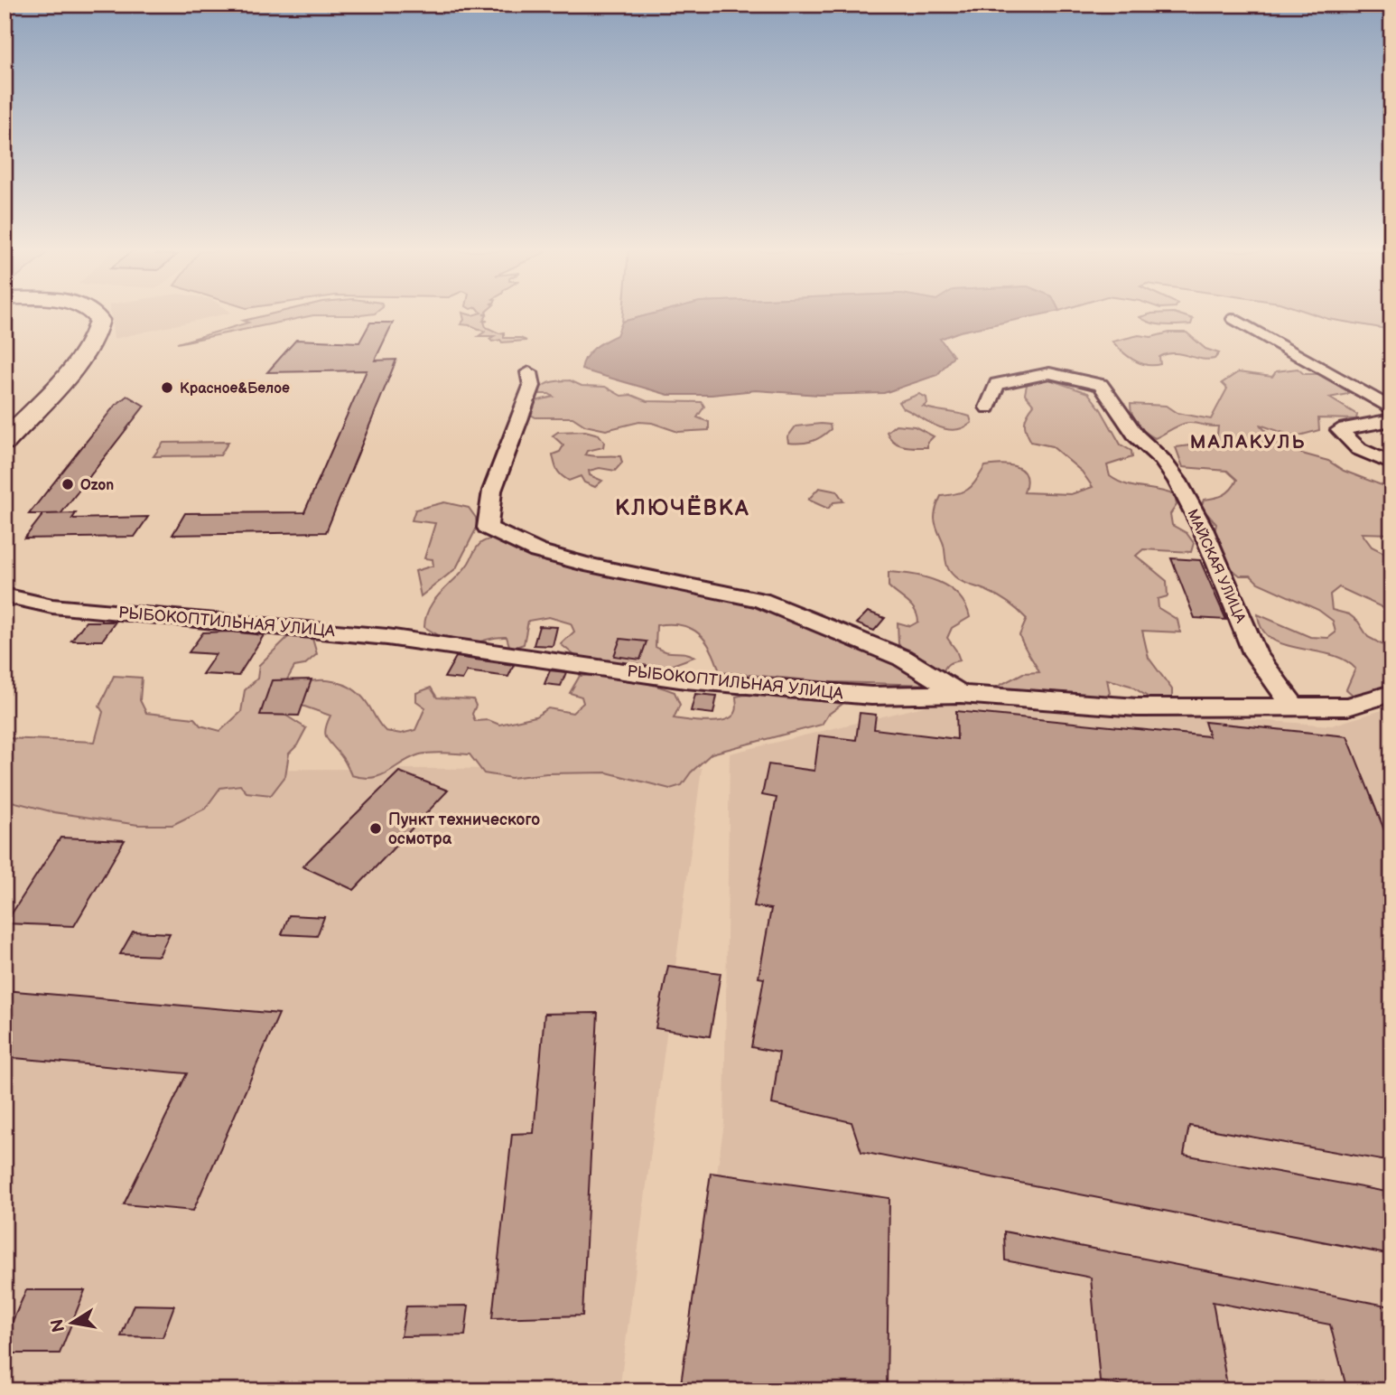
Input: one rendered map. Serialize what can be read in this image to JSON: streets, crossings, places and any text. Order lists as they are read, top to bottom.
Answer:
{
  "streets": {
    "street": ["МАЙСКАЯ УЛИЦА", "РЫБОКОПТИЛЬНАЯ УЛИЦА"]
  },
  "crossings": [
    ["МАЙСКАЯ УЛИЦА", "РЫБОКОПТИЛЬНАЯ УЛИЦА"]
  ],
  "districts": ["МАЛАКУЛЬ", "КЛЮЧЁВКА"],
  "places": ["Красное&Белое", "Ozon", "Пункт технического осмотра"],
  "north": "left"
}
